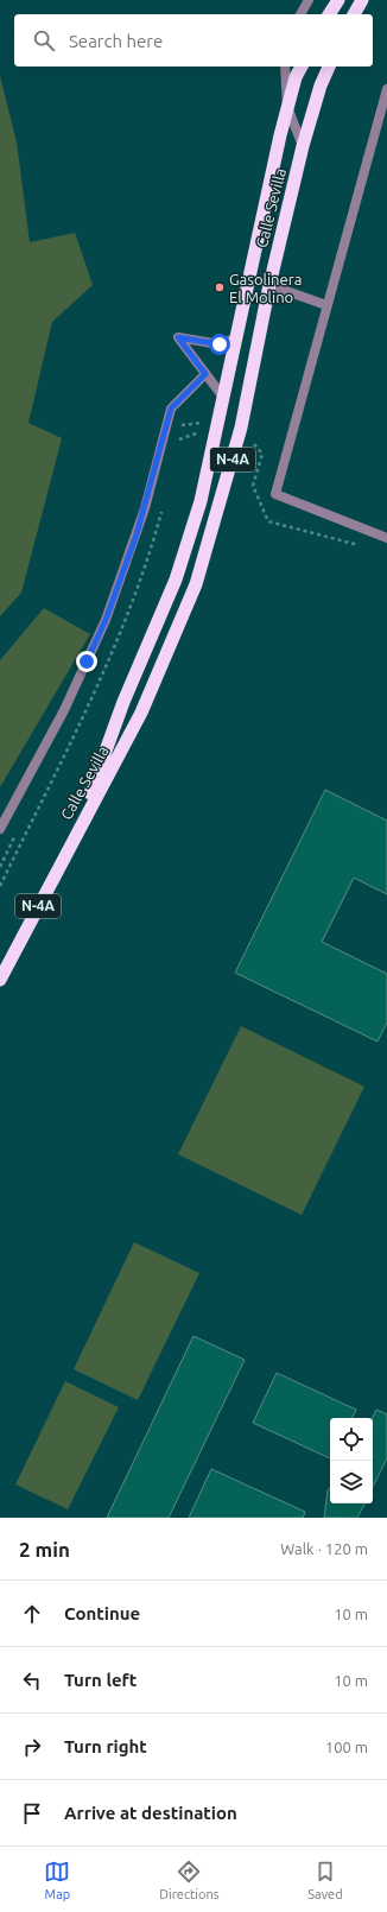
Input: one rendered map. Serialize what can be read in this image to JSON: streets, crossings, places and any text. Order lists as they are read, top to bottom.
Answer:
{
  "streets": {
    "highway": ["Calle Sevilla", "N-4A"]
  },
  "crossings": [
    ["Calle Sevilla", "N-4A"]
  ],
  "places": ["Gasolinera El Molino"],
  "page": {
    "search": "Search here",
    "heading": ["2 min", "Walk · 120 m"],
    "list": [
      ["Continue", "10 m"],
      ["Turn left", "10 m"],
      ["Turn right", "100 m"],
      "Arrive at destination"
    ],
    "nav": ["Map", "Directions", "Saved"]
  }
}
